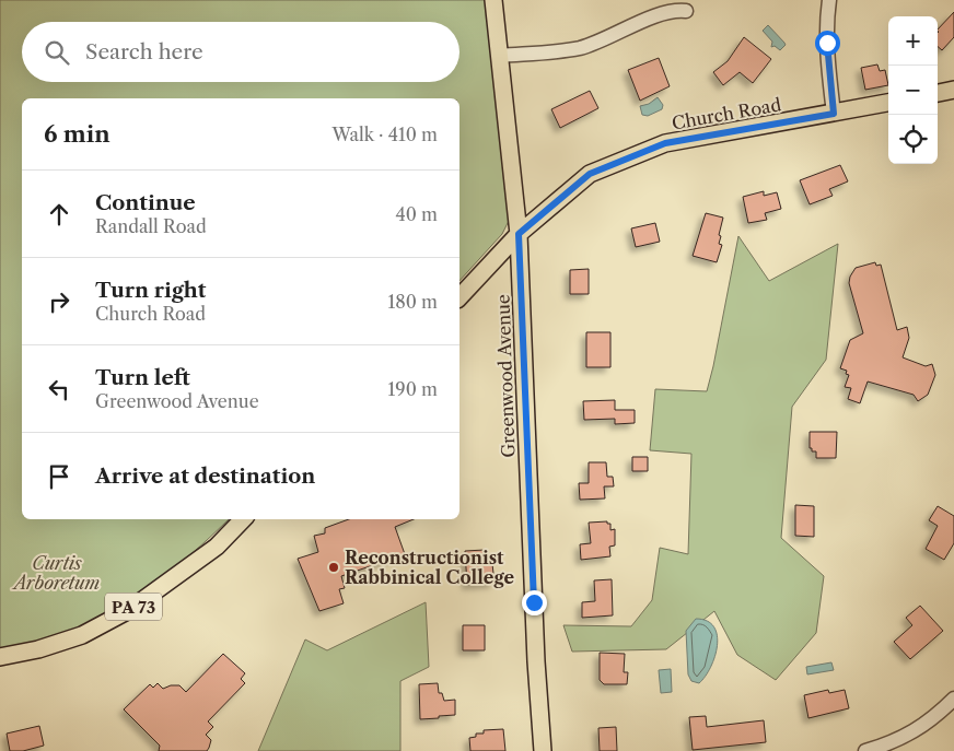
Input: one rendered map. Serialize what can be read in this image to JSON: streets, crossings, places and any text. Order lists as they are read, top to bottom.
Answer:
{
  "streets": {
    "main road": ["Church Road", "Greenwood Avenue", "PA 73"]
  },
  "crossings": [
    ["Church Road", "Greenwood Avenue"]
  ],
  "parks": ["Curtis Arboretum"],
  "places": ["Reconstructionist Rabbinical College"],
  "page": {
    "map_buttons": ["+", "−"],
    "search": "Search here",
    "heading": ["6 min", "Walk · 410 m"],
    "list": [
      ["Continue", "Randall Road", "40 m"],
      ["Turn right", "Church Road", "180 m"],
      ["Turn left", "Greenwood Avenue", "190 m"],
      "Arrive at destination"
    ]
  }
}
